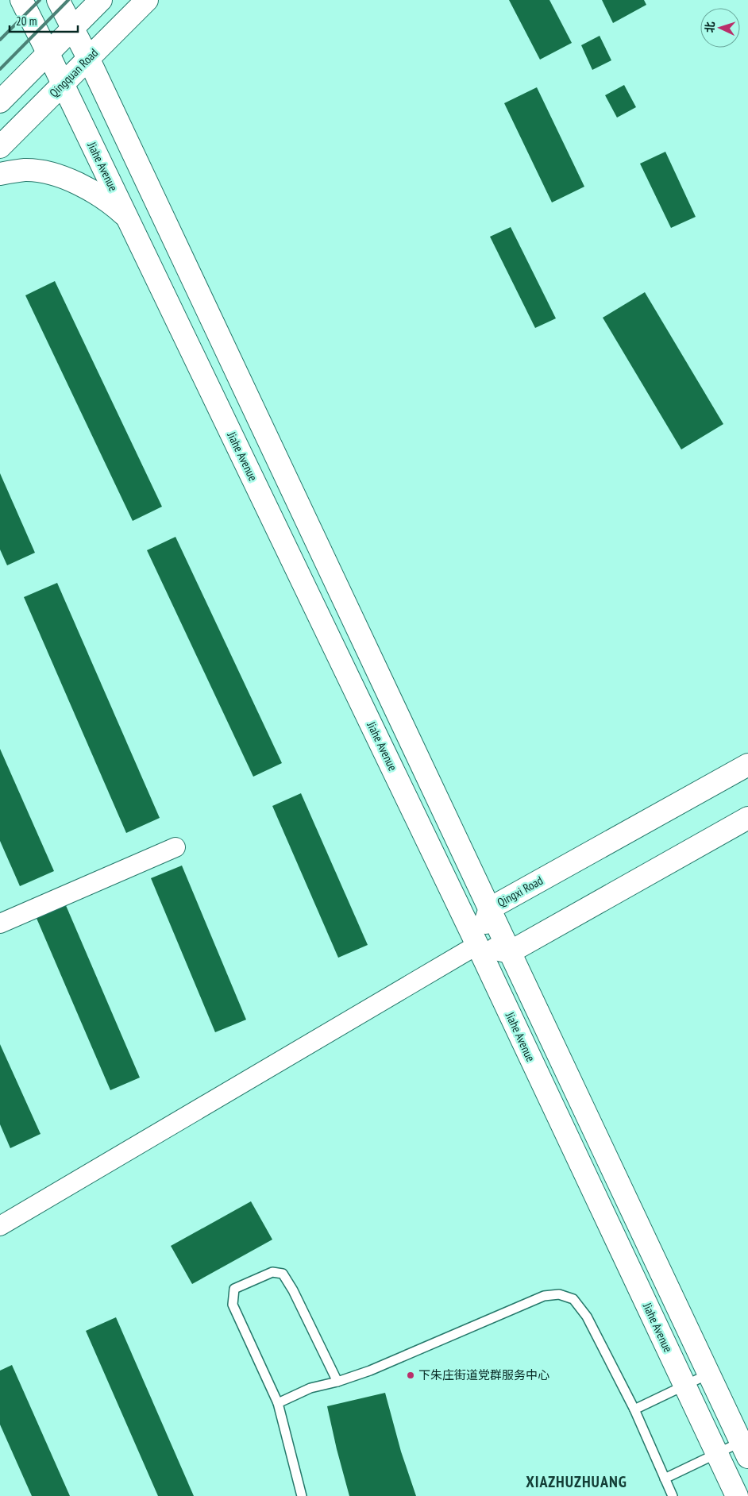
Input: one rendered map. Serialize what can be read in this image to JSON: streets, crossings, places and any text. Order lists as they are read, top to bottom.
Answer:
{
  "streets": {
    "street": ["Qingquan Road", "Jiahe Avenue", "Qingxi Road"]
  },
  "crossings": [
    ["Qingquan Road", "Jiahe Avenue"],
    ["Jiahe Avenue", "Qingxi Road"]
  ],
  "districts": ["XIAZHUZHUANG"],
  "places": ["下朱庄街道党群服务中心"],
  "scale_bar": "20 m",
  "north": "left"
}
